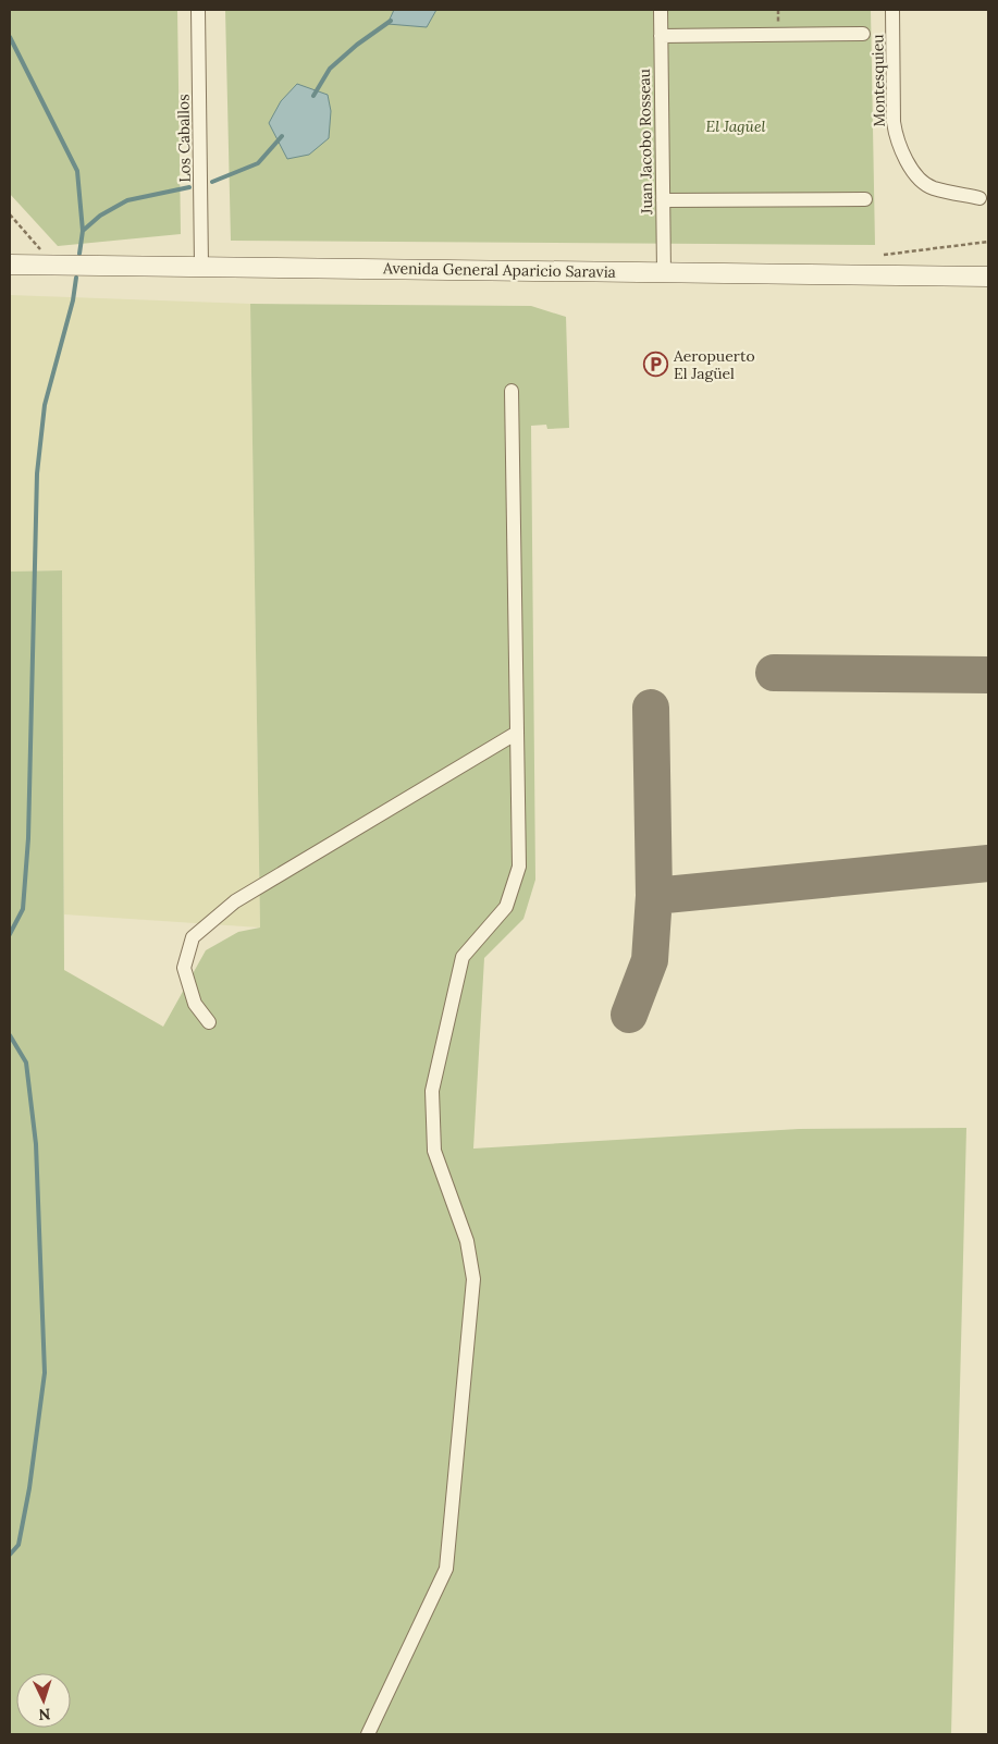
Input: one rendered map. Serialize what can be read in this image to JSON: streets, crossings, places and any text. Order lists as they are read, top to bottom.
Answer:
{
  "streets": {
    "main road": ["Avenida General Aparicio Saravia"],
    "street": ["Montesquieu", "Los Caballos", "Juan Jacobo Rosseau"]
  },
  "crossings": [
    ["Los Caballos", "Avenida General Aparicio Saravia"],
    ["Juan Jacobo Rosseau", "Avenida General Aparicio Saravia"]
  ],
  "parks": ["El Jagüel"],
  "places": {
    "parking": ["Aeropuerto El Jagüel"]
  },
  "north": "bottom"
}
